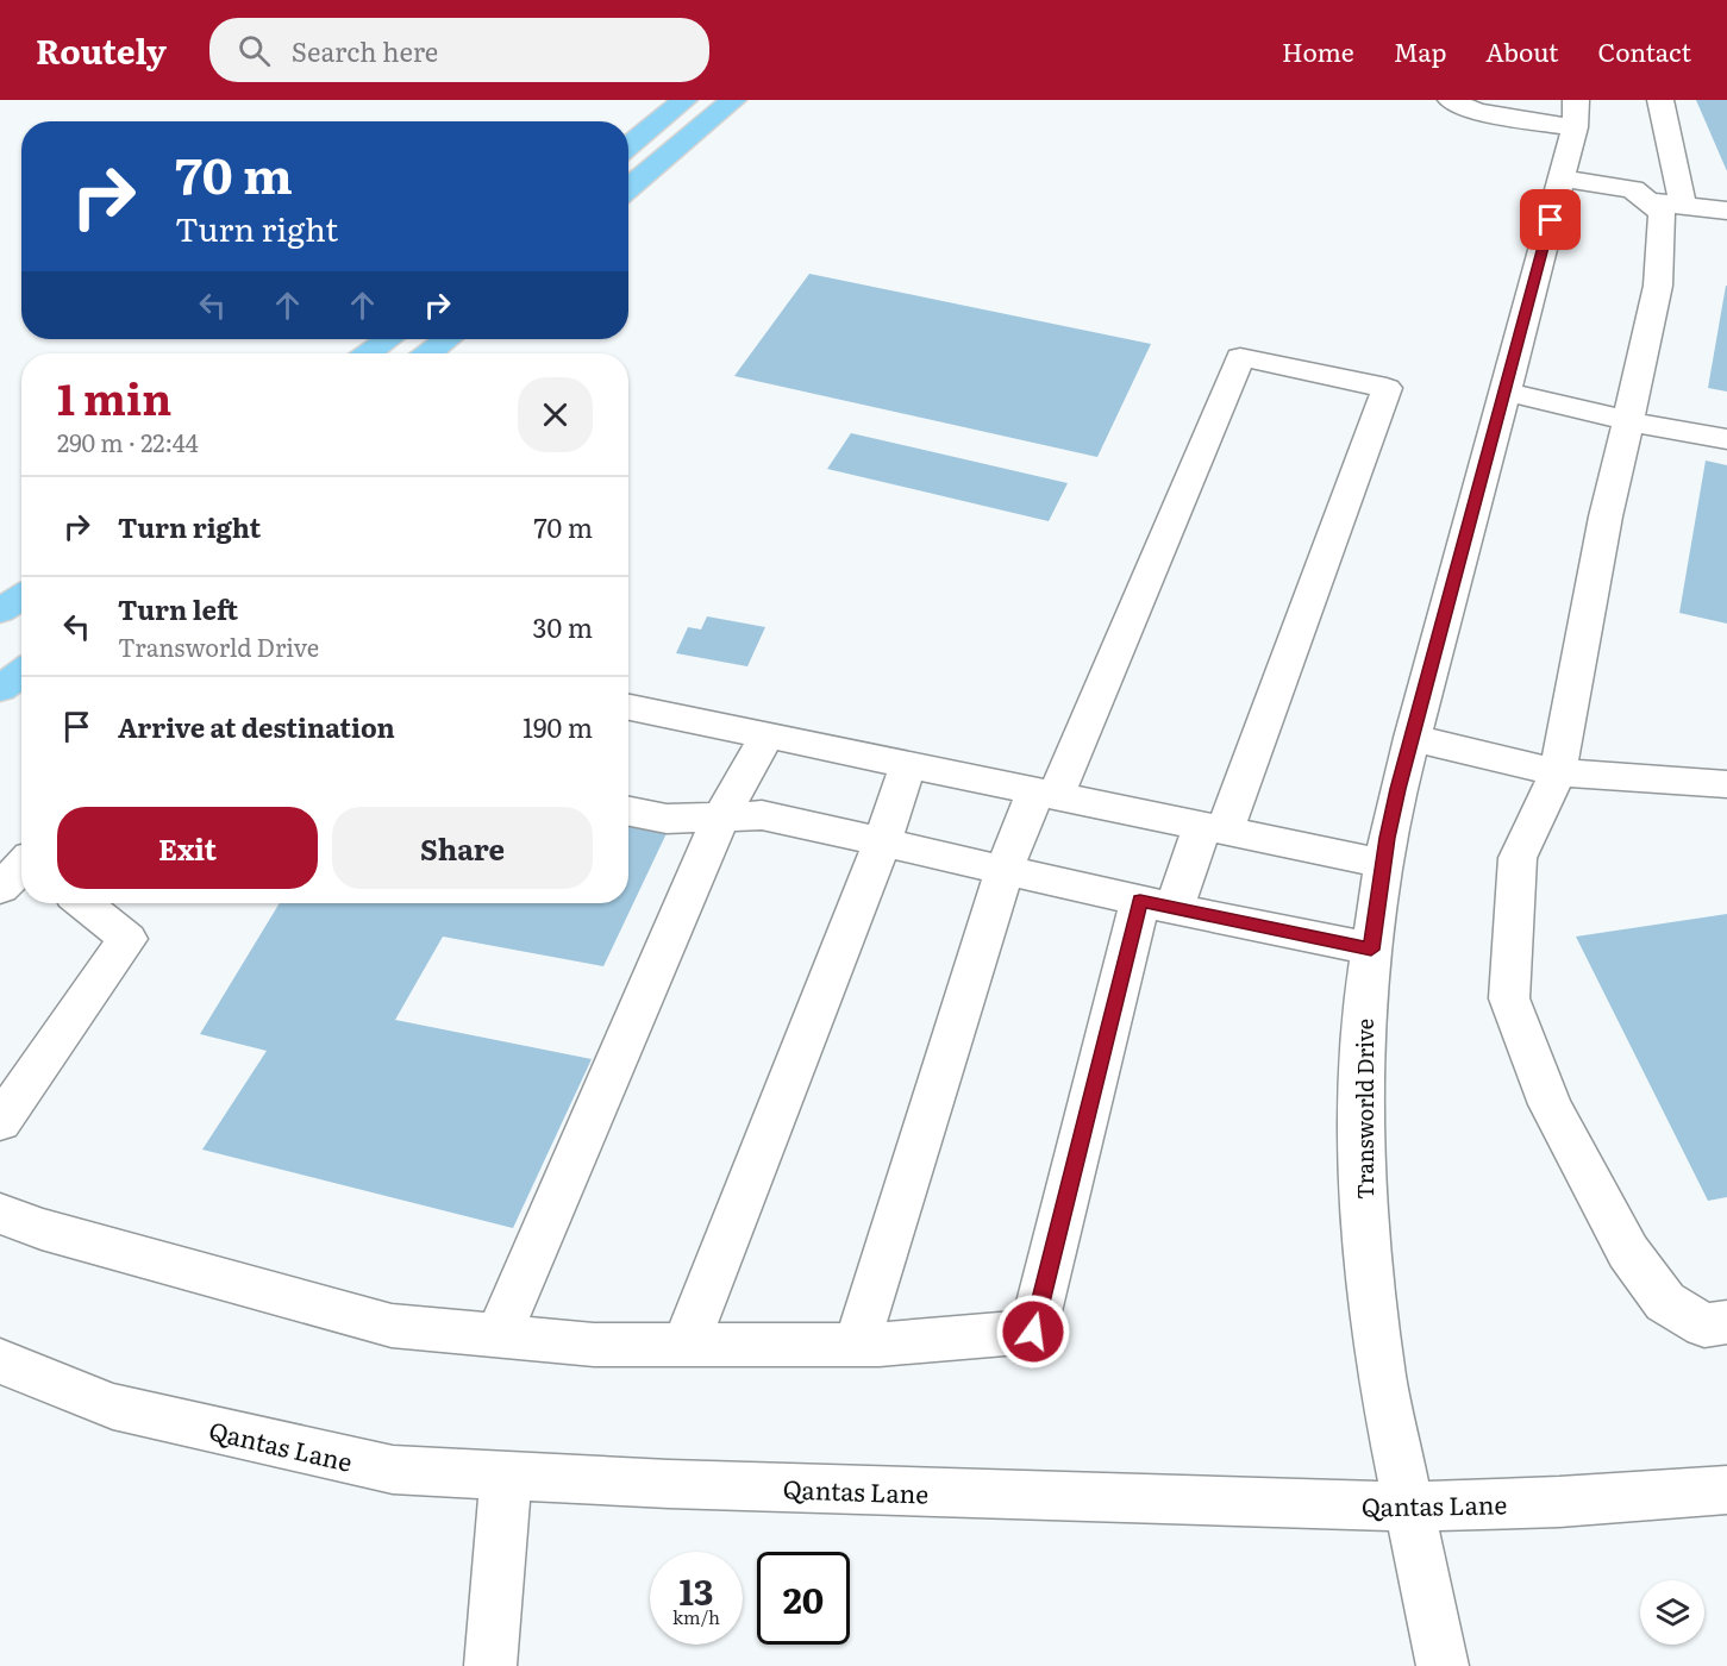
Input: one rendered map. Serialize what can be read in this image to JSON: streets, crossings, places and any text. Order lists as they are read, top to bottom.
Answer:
{
  "streets": {
    "street": ["Transworld Drive", "Qantas Lane"]
  },
  "crossings": [
    ["Transworld Drive", "Qantas Lane"]
  ],
  "page": {
    "header": "Routely",
    "search": "Search here",
    "nav": [
      "Home",
      "Map",
      "About",
      "Contact"
    ],
    "turn": ["70 m", "Turn right"],
    "heading": ["1 min", "290 m · 22:44"],
    "list": [
      {
        "name": "Turn right",
        "value": "70 m"
      },
      {
        "name": "Turn left",
        "note": "Transworld Drive",
        "value": "30 m"
      },
      {
        "name": "Arrive at destination",
        "value": "190 m"
      }
    ],
    "buttons": ["Exit", "Share"],
    "speed": "13 km/h",
    "limit": "20"
  }
}
